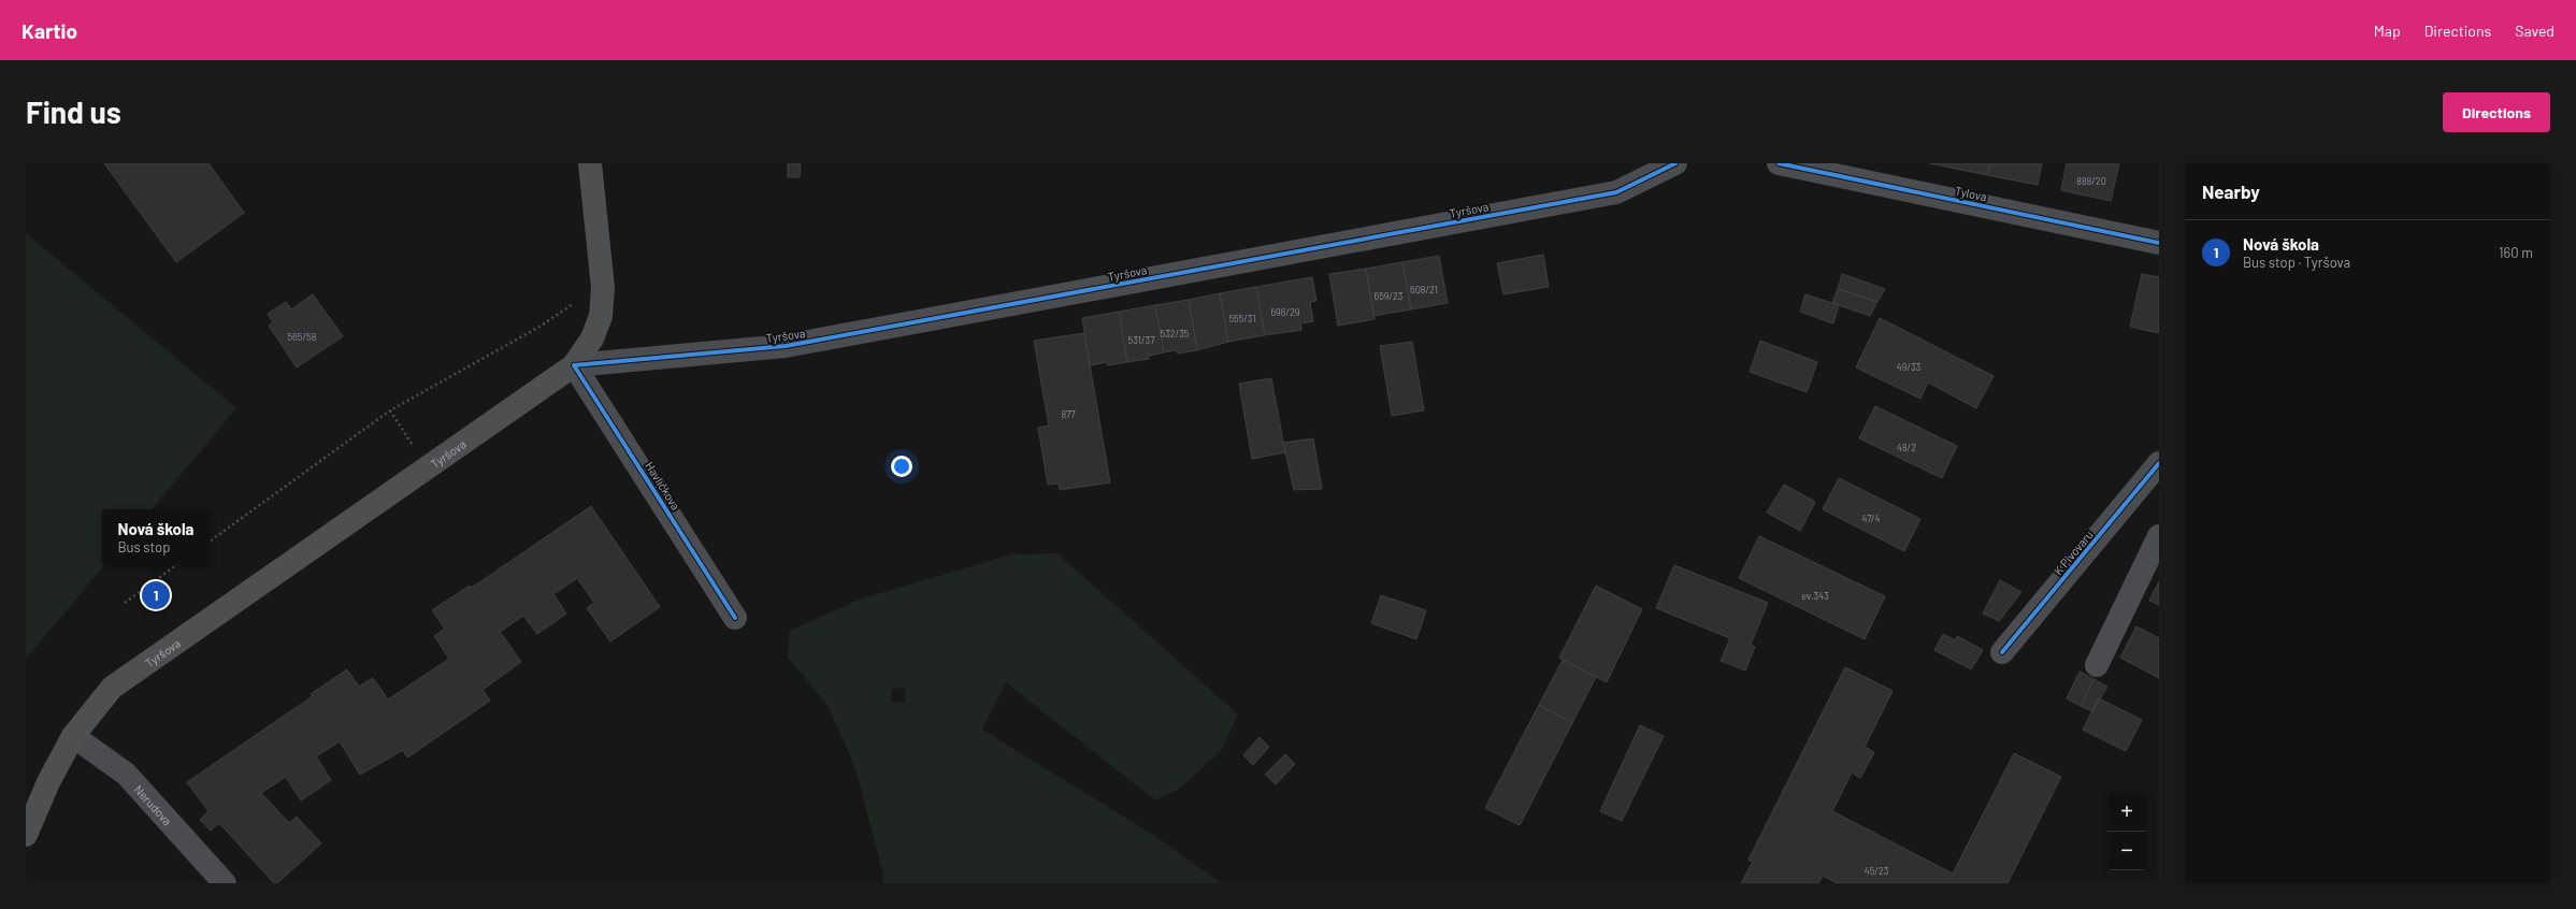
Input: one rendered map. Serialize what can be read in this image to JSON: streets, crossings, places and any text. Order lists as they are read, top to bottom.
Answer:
{
  "streets": {
    "main road": ["Tyršova"],
    "street": [
      "Tylova",
      "Havlíčkova",
      "K Pivovaru",
      "Nerudova"
    ]
  },
  "crossings": [
    ["Tyršova", "Havlíčkova"],
    ["Tyršova", "Nerudova"]
  ],
  "house_numbers": [
    "888/20",
    "608/21",
    "659/23",
    "696/29",
    "555/31",
    "532/35",
    "565/58",
    "531/37",
    "49/33",
    "877",
    "48/2",
    "47/4",
    "ev.343",
    "45/23"
  ],
  "page": {
    "header": "Kartio",
    "nav": ["Map", "Directions", "Saved"],
    "buttons": "Directions",
    "title": "Find us",
    "heading": "Nearby",
    "list": [
      {
        "mark": "1",
        "name": "Nová škola",
        "note": "Bus stop · Tyršova",
        "value": "160 m"
      }
    ],
    "popup": ["Nová škola", "Bus stop"],
    "pins": "1",
    "map_buttons": ["+", "−"]
  }
}
